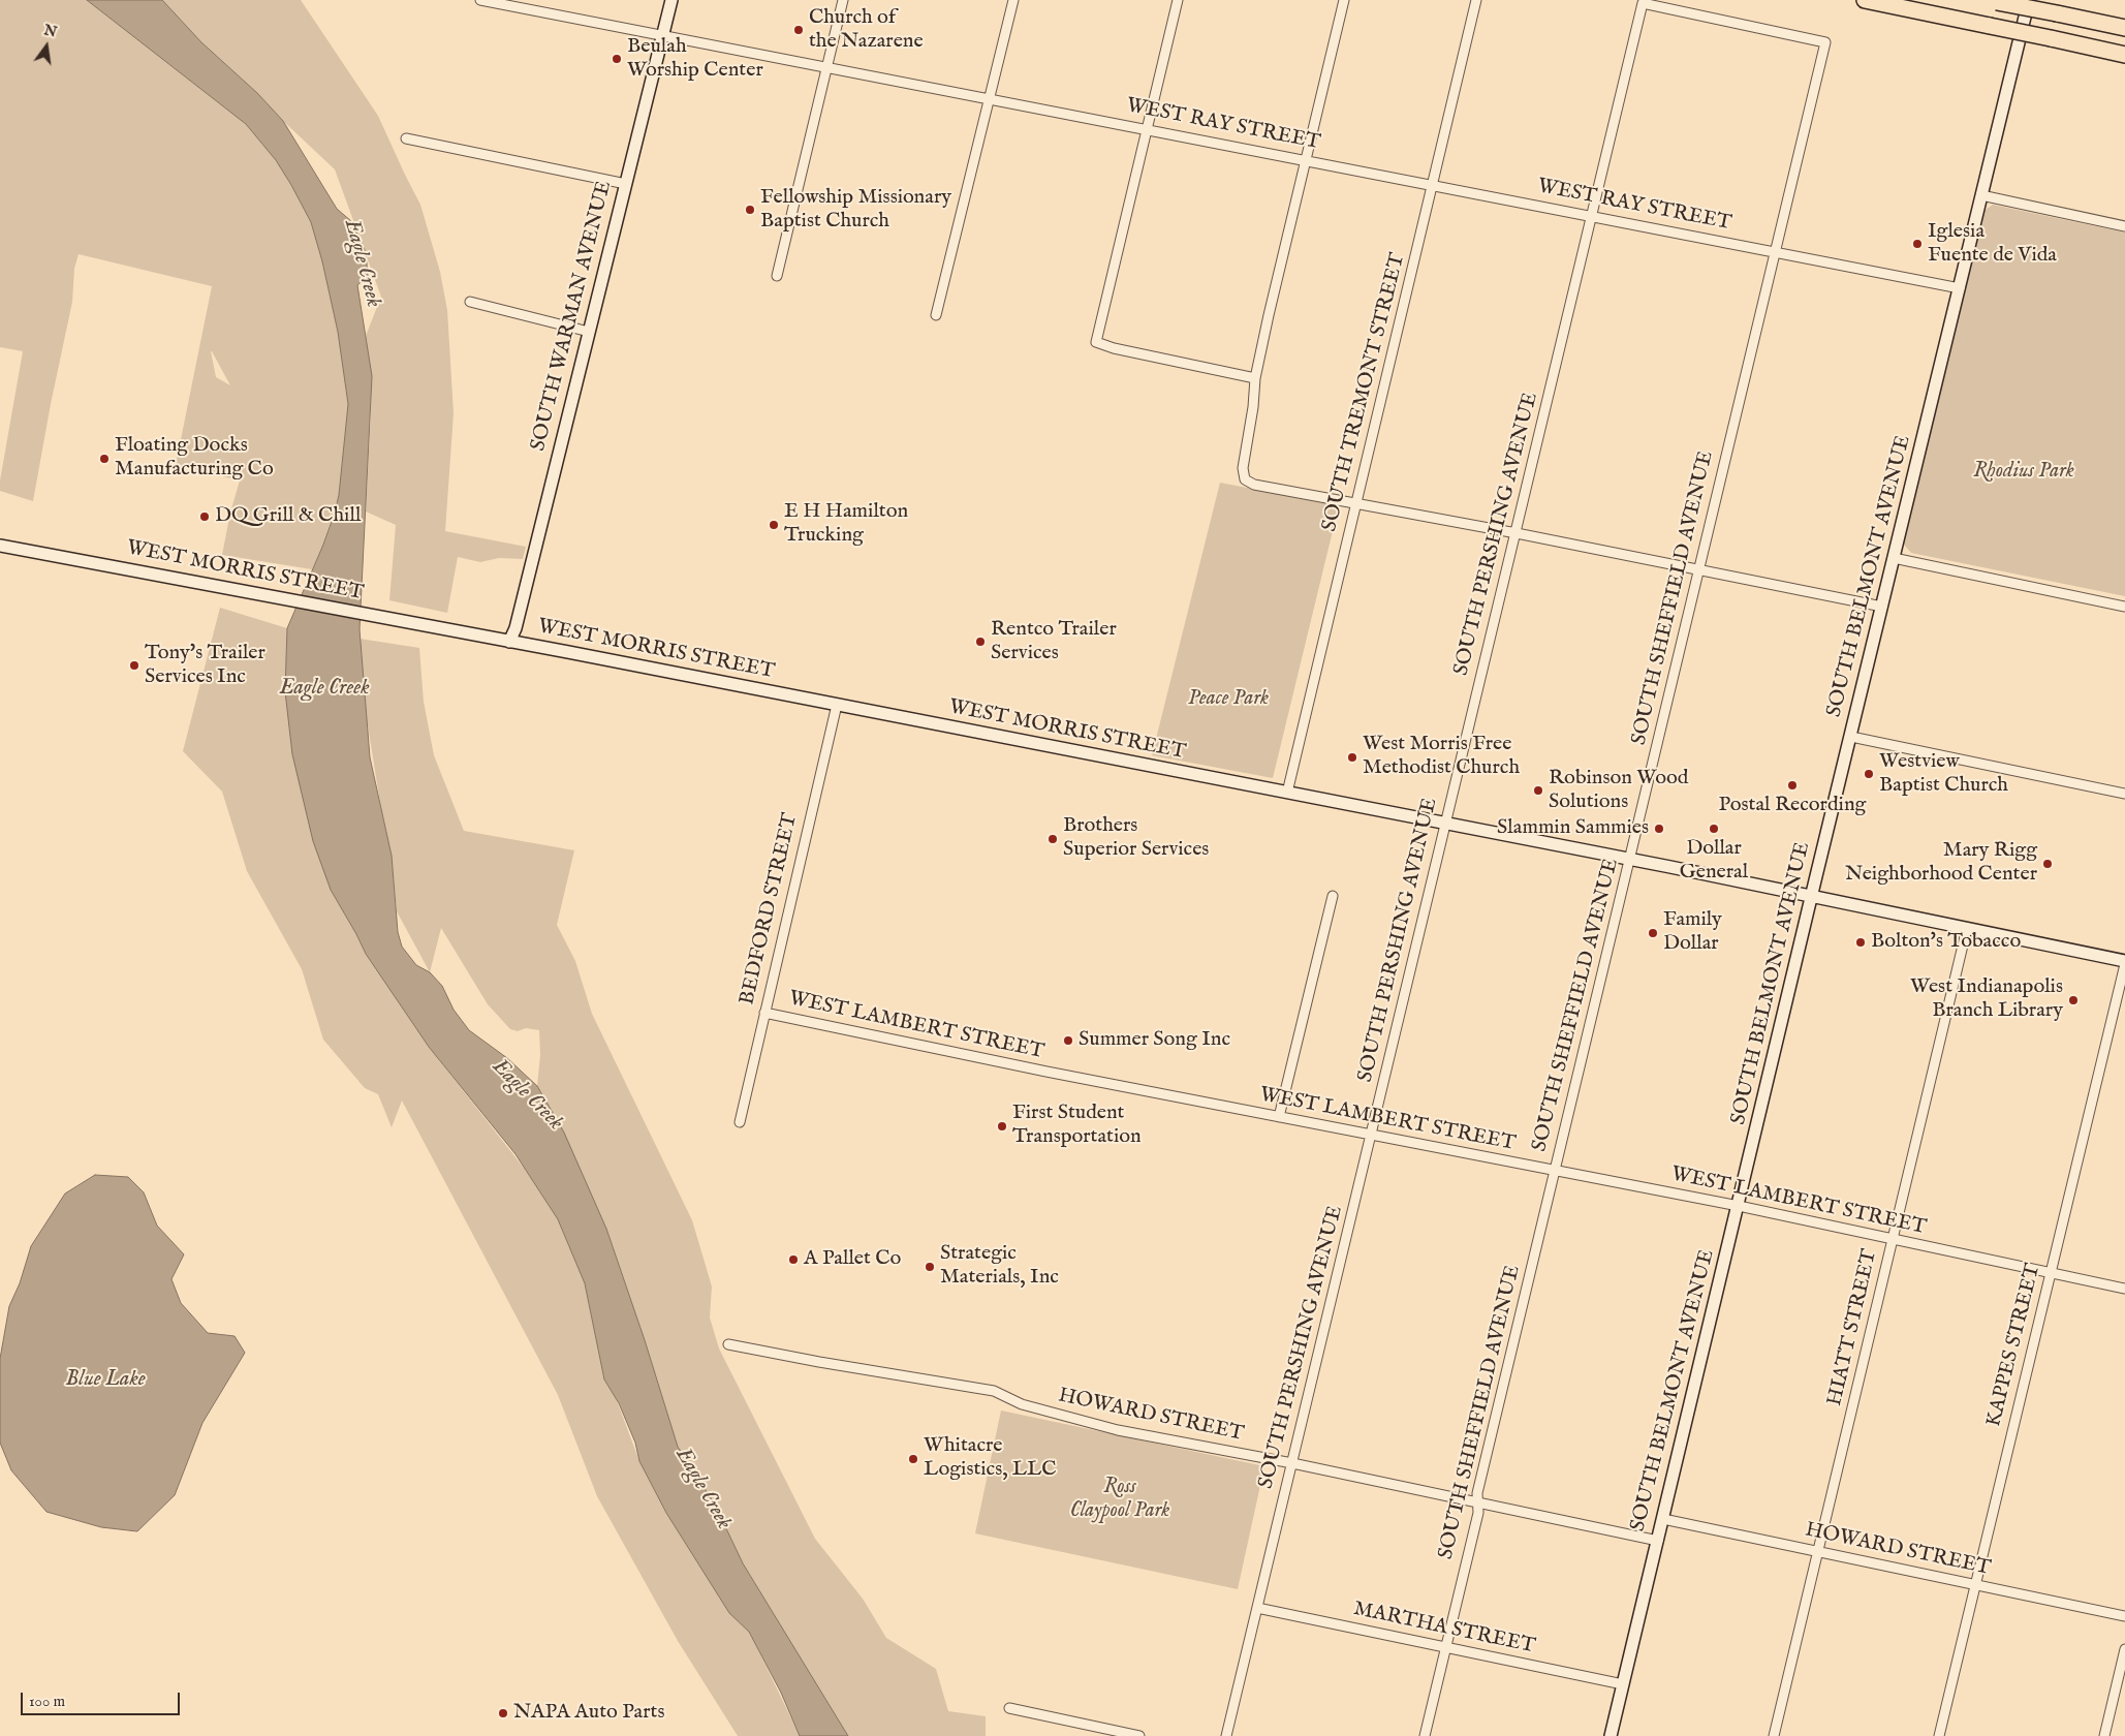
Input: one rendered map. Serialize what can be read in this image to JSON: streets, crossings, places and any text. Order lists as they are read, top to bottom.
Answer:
{
  "streets": {
    "main road": ["SOUTH WARMAN AVENUE", "WEST MORRIS STREET", "SOUTH BELMONT AVENUE"],
    "street": [
      "WEST RAY STREET",
      "SOUTH TREMONT STREET",
      "SOUTH PERSHING AVENUE",
      "SOUTH SHEFFIELD AVENUE",
      "BEDFORD STREET",
      "WEST LAMBERT STREET",
      "HIATT STREET",
      "KAPPES STREET",
      "HOWARD STREET",
      "MARTHA STREET"
    ]
  },
  "crossings": [
    ["WEST RAY STREET", "SOUTH WARMAN AVENUE"],
    ["WEST RAY STREET", "SOUTH TREMONT STREET"],
    ["WEST RAY STREET", "SOUTH PERSHING AVENUE"],
    ["WEST RAY STREET", "SOUTH BELMONT AVENUE"],
    ["WEST RAY STREET", "SOUTH SHEFFIELD AVENUE"],
    ["SOUTH WARMAN AVENUE", "WEST MORRIS STREET"],
    ["SOUTH TREMONT STREET", "WEST MORRIS STREET"],
    ["SOUTH PERSHING AVENUE", "WEST MORRIS STREET"],
    ["SOUTH PERSHING AVENUE", "SOUTH SHEFFIELD AVENUE"],
    ["SOUTH PERSHING AVENUE", "WEST LAMBERT STREET"],
    ["SOUTH PERSHING AVENUE", "HOWARD STREET"],
    ["SOUTH PERSHING AVENUE", "MARTHA STREET"],
    ["WEST MORRIS STREET", "SOUTH BELMONT AVENUE"],
    ["WEST MORRIS STREET", "SOUTH SHEFFIELD AVENUE"],
    ["WEST MORRIS STREET", "BEDFORD STREET"],
    ["WEST MORRIS STREET", "HIATT STREET"],
    ["WEST MORRIS STREET", "KAPPES STREET"],
    ["SOUTH BELMONT AVENUE", "WEST LAMBERT STREET"],
    ["SOUTH BELMONT AVENUE", "HOWARD STREET"],
    ["SOUTH BELMONT AVENUE", "MARTHA STREET"],
    ["SOUTH SHEFFIELD AVENUE", "WEST LAMBERT STREET"],
    ["SOUTH SHEFFIELD AVENUE", "HOWARD STREET"],
    ["SOUTH SHEFFIELD AVENUE", "MARTHA STREET"],
    ["BEDFORD STREET", "WEST LAMBERT STREET"],
    ["WEST LAMBERT STREET", "HIATT STREET"],
    ["WEST LAMBERT STREET", "KAPPES STREET"],
    ["HIATT STREET", "HOWARD STREET"],
    ["KAPPES STREET", "HOWARD STREET"]
  ],
  "water": ["Eagle Creek", "Blue Lake"],
  "parks": ["Rhodius Park", "Peace Park", "Ross Claypool Park"],
  "places": [
    "Church of the Nazarene",
    "Beulah Worship Center",
    "Fellowship Missionary Baptist Church",
    "Iglesia Fuente de Vida",
    "Floating Docks Manufacturing Co",
    "DQ Grill & Chill",
    "E H Hamilton Trucking",
    "Rentco Trailer Services",
    "Tony's Trailer Services Inc",
    "West Morris Free Methodist Church",
    "Westview Baptist Church",
    "Postal Recording",
    "Robinson Wood Solutions",
    "Slammin Sammies",
    "Dollar General",
    "Brothers Superior Services",
    "Mary Rigg Neighborhood Center",
    "Family Dollar",
    "Bolton's Tobacco",
    "West Indianapolis Branch Library",
    "Summer Song Inc",
    "First Student Transportation",
    "A Pallet Co",
    "Strategic Materials, Inc",
    "Whitacre Logistics, LLC",
    "NAPA Auto Parts"
  ],
  "scale_bar": "100 m",
  "north": "top"
}
